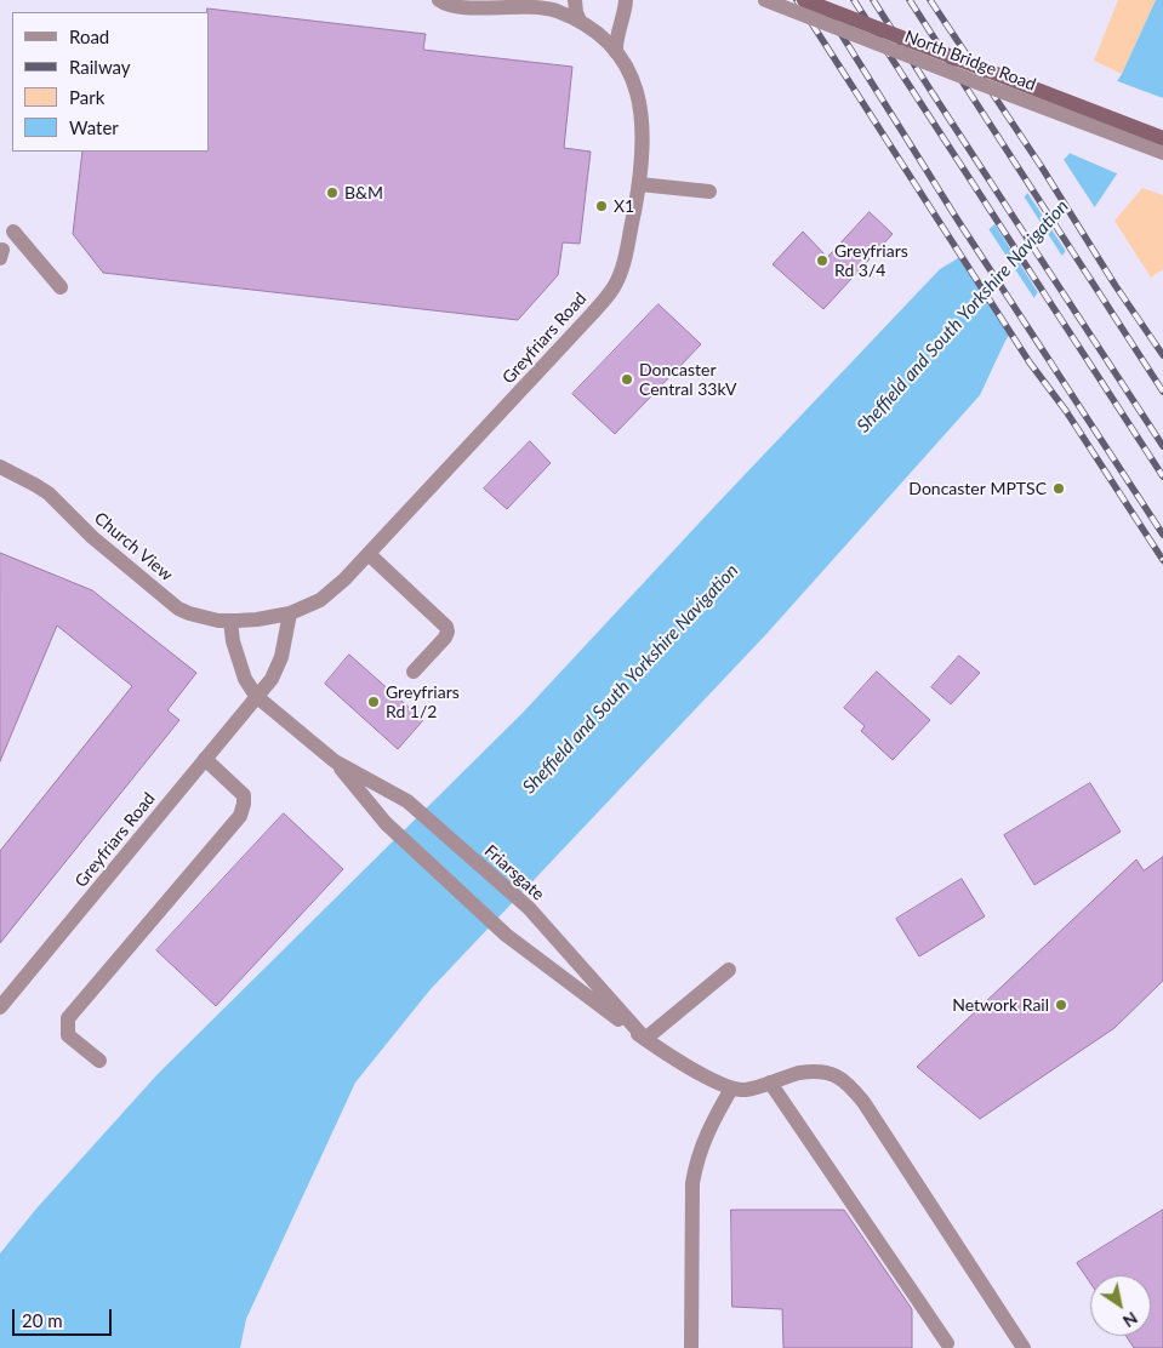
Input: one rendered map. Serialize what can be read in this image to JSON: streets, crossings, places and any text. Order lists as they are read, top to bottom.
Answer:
{
  "streets": {
    "street": [
      "North Bridge Road",
      "Greyfriars Road",
      "Church View",
      "Friarsgate"
    ]
  },
  "crossings": [
    ["Greyfriars Road", "Church View"],
    ["Greyfriars Road", "Friarsgate"]
  ],
  "water": ["Sheffield and South Yorkshire Navigation"],
  "places": [
    "B&M",
    "X1",
    "Greyfriars Rd 3/4",
    "Doncaster Central 33kV",
    "Doncaster MPTSC",
    "Greyfriars Rd 1/2",
    "Network Rail"
  ],
  "legend": [
    "Road",
    "Railway",
    "Park",
    "Water"
  ],
  "scale_bar": "20 m",
  "north": "bottom right"
}
